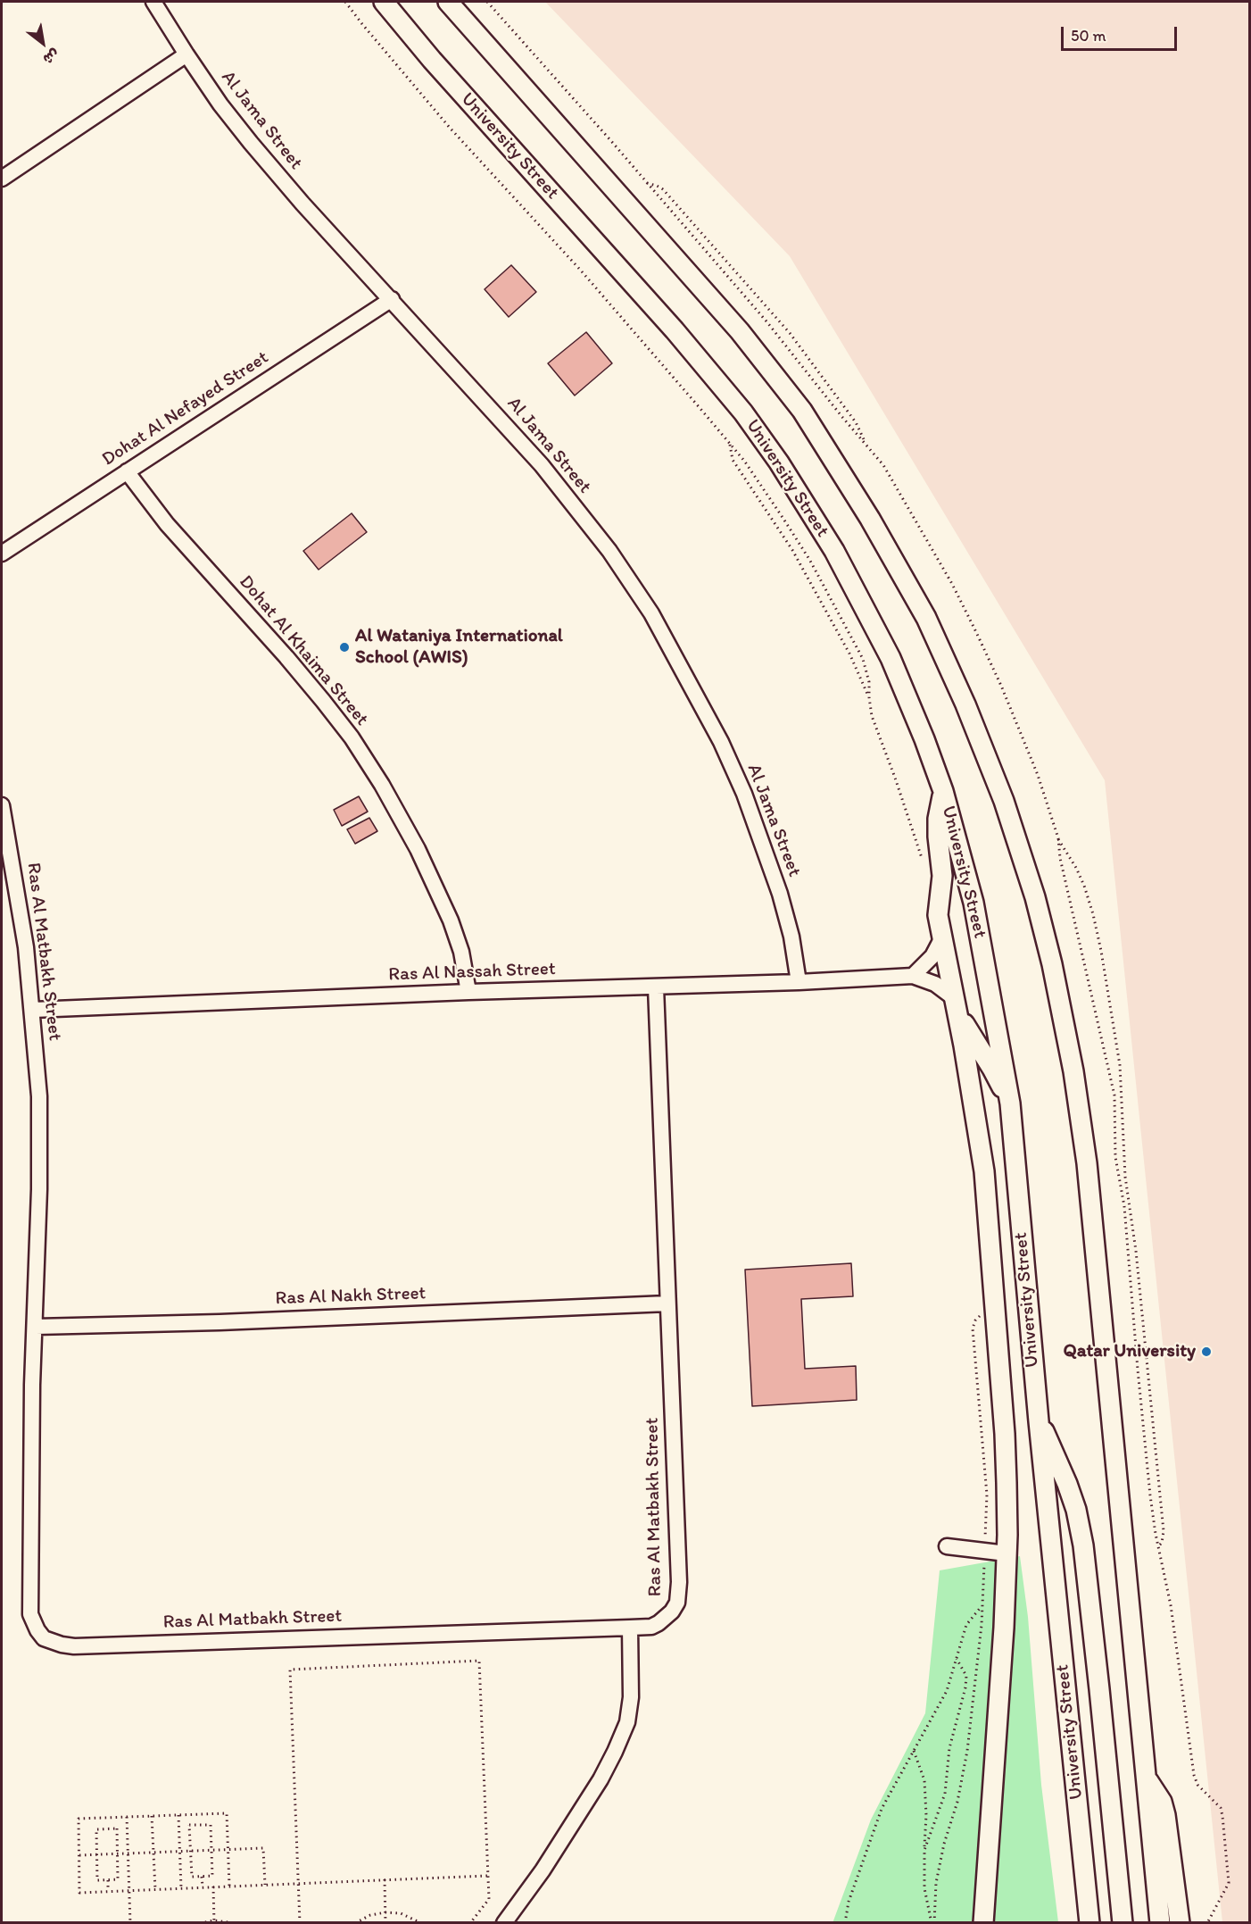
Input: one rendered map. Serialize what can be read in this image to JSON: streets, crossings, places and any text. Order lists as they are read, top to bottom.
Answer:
{
  "streets": {
    "main road": ["University Street"],
    "street": [
      "Al Jama Street",
      "Dohat Al Nefayed Street",
      "Dohat Al Khaima Street",
      "Ras Al Matbakh Street",
      "Ras Al Nassah Street",
      "Ras Al Nakh Street"
    ]
  },
  "crossings": [
    ["Al Jama Street", "Dohat Al Nefayed Street"],
    ["Al Jama Street", "Ras Al Nassah Street"],
    ["Dohat Al Nefayed Street", "Dohat Al Khaima Street"],
    ["Dohat Al Khaima Street", "Ras Al Nassah Street"],
    ["Ras Al Matbakh Street", "Ras Al Nassah Street"],
    ["Ras Al Matbakh Street", "Ras Al Nakh Street"]
  ],
  "places": ["Al Wataniya International School (AWIS)", "Qatar University"],
  "scale_bar": "50 m",
  "north": "bottom right"
}
